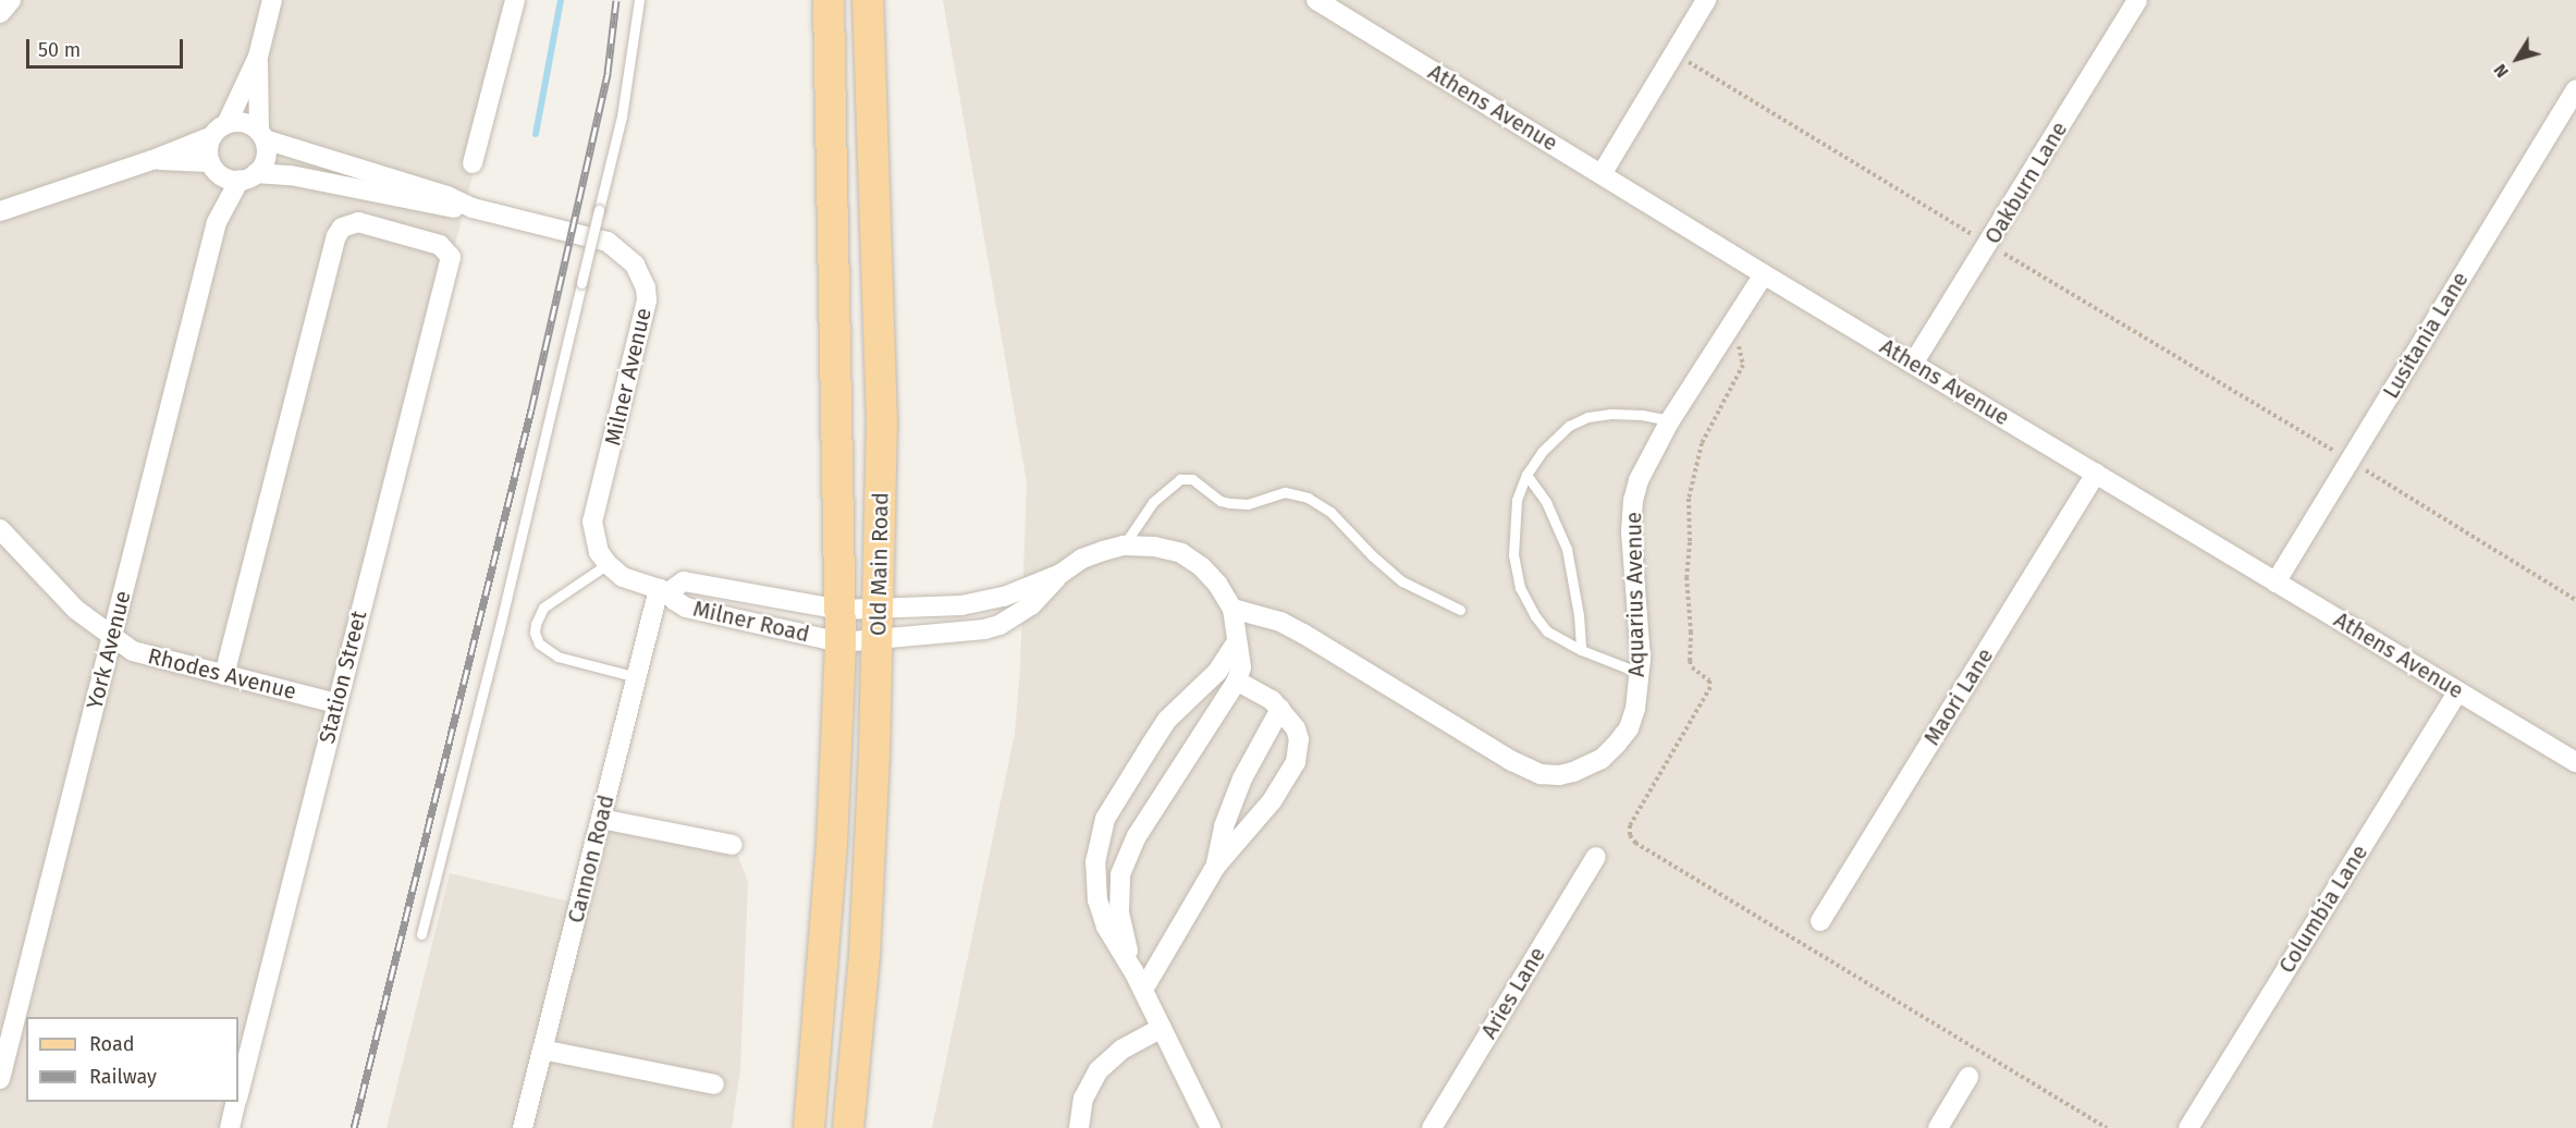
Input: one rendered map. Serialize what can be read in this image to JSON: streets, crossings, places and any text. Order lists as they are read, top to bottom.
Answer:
{
  "streets": {
    "main road": ["Old Main Road"],
    "street": [
      "Athens Avenue",
      "Oakburn Lane",
      "Lusitania Lane",
      "Milner Avenue",
      "Aquarius Avenue",
      "Milner Road",
      "York Avenue",
      "Rhodes Avenue",
      "Station Street",
      "Maori Lane",
      "Cannon Road",
      "Columbia Lane",
      "Aries Lane"
    ]
  },
  "crossings": [
    ["Athens Avenue", "Oakburn Lane"],
    ["Athens Avenue", "Lusitania Lane"],
    ["Athens Avenue", "Aquarius Avenue"],
    ["Athens Avenue", "Maori Lane"],
    ["Athens Avenue", "Columbia Lane"],
    ["Milner Avenue", "York Avenue"],
    ["Old Main Road", "Milner Road"],
    ["Milner Road", "Cannon Road"],
    ["York Avenue", "Rhodes Avenue"],
    ["Rhodes Avenue", "Station Street"]
  ],
  "legend": ["Road", "Railway"],
  "scale_bar": "50 m",
  "north": "bottom left"
}
